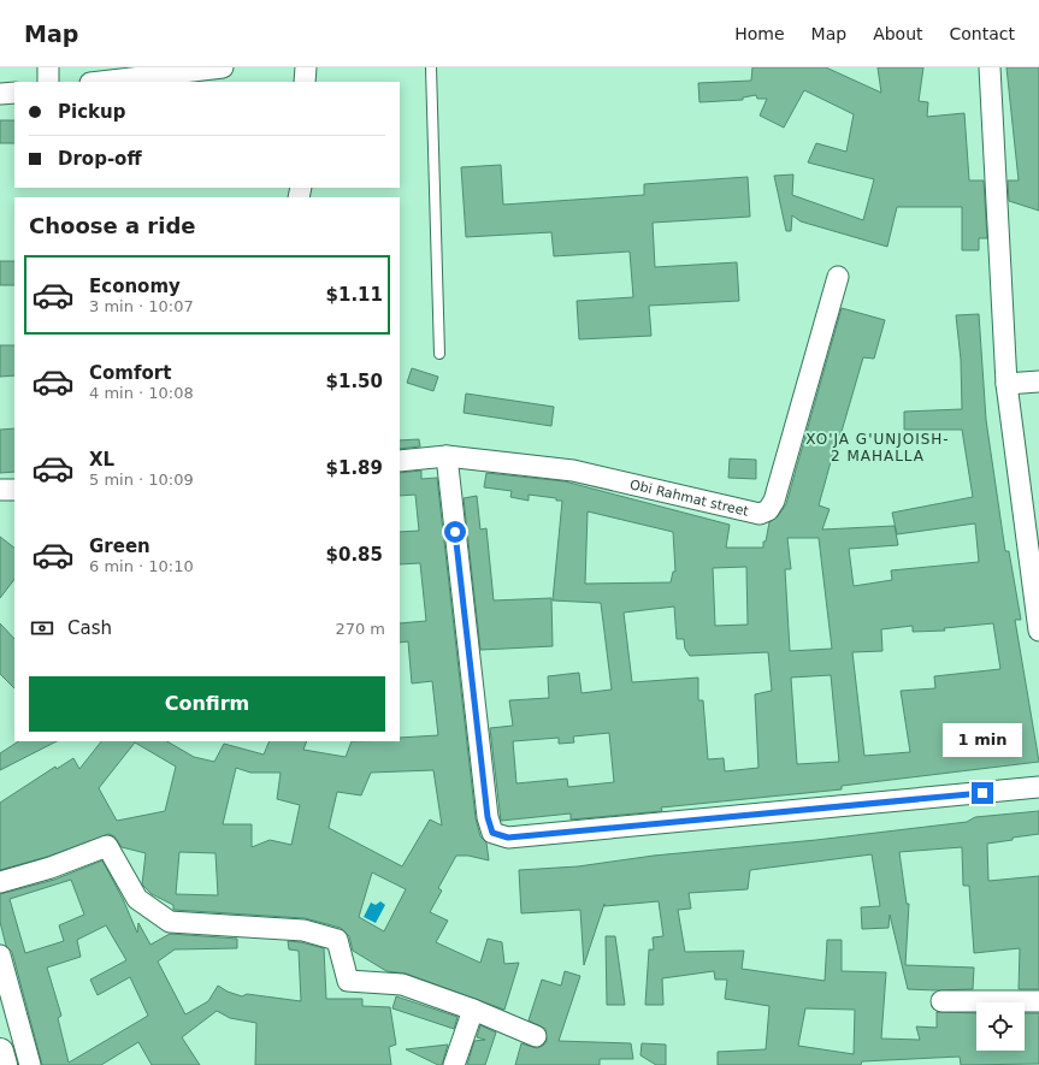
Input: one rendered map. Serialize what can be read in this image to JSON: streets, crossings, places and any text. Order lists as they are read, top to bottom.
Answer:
{
  "streets": {
    "street": ["Obi Rahmat street"]
  },
  "districts": ["XO'JA G'UNJOISH- 2 MAHALLA"],
  "page": {
    "header": "Map",
    "nav": [
      "Home",
      "Map",
      "About",
      "Contact"
    ],
    "banner": ["Pickup", "Drop-off"],
    "heading": "Choose a ride",
    "list": [
      {
        "name": "Economy",
        "note": "3 min · 10:07",
        "value": "$1.11"
      },
      {
        "name": "Comfort",
        "note": "4 min · 10:08",
        "value": "$1.50"
      },
      {
        "name": "XL",
        "note": "5 min · 10:09",
        "value": "$1.89"
      },
      {
        "name": "Green",
        "note": "6 min · 10:10",
        "value": "$0.85"
      }
    ],
    "pay": ["Cash", "270 m"],
    "buttons": "Confirm",
    "bubble": "1 min"
  }
}
